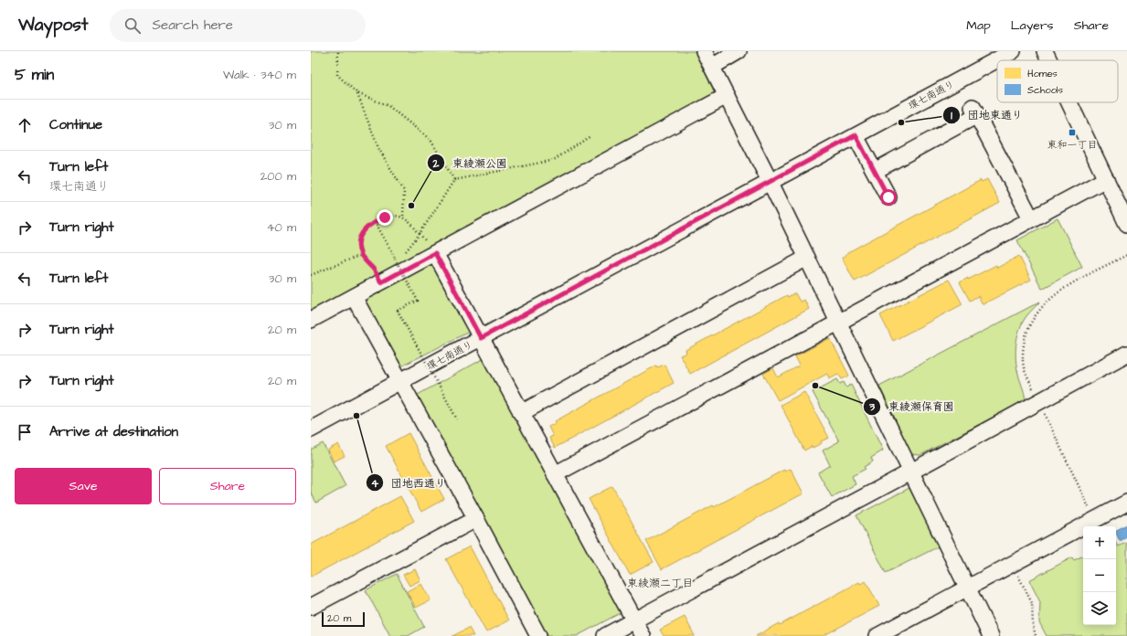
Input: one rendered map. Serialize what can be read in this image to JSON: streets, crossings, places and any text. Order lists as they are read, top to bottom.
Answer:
{
  "streets": {
    "street": ["環七南通り"]
  },
  "districts": ["東綾瀬二丁目"],
  "places": {
    "other": [
      "団地東通り",
      "東綾瀬公園",
      "東綾瀬保育園",
      "団地西通り"
    ],
    "transit": ["東和一丁目"]
  },
  "legend": ["Homes", "Schools"],
  "scale_bar": "20 m",
  "page": {
    "header": "Waypost",
    "search": "Search here",
    "nav": ["Map", "Layers", "Share"],
    "heading": ["5 min", "Walk · 340 m"],
    "list": [
      ["Continue", "30 m"],
      ["Turn left", "環七南通り", "200 m"],
      ["Turn right", "40 m"],
      ["Turn left", "30 m"],
      ["Turn right", "20 m"],
      ["Turn right", "20 m"],
      "Arrive at destination"
    ],
    "buttons": ["Save", "Share"],
    "map_buttons": ["+", "−"],
    "scale": "20 m"
  }
}
